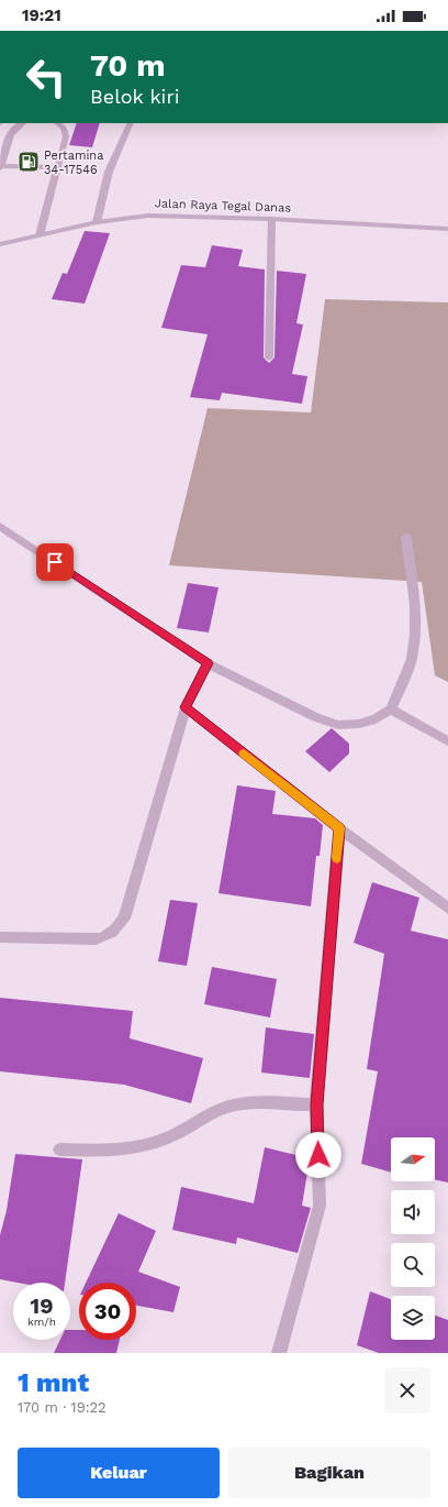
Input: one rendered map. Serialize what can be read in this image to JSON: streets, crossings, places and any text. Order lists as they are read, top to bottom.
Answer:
{
  "streets": {
    "street": ["Jalan Raya Tegal Danas"]
  },
  "places": {
    "fuel station": ["Pertamina 34-17546"]
  },
  "north": "right",
  "page": {
    "status": "19:21",
    "turn": ["70 m", "Belok kiri"],
    "speed": "19 km/h",
    "limit": "30",
    "heading": ["1 mnt", "170 m · 19:22"],
    "buttons": ["Keluar", "Bagikan"]
  }
}
